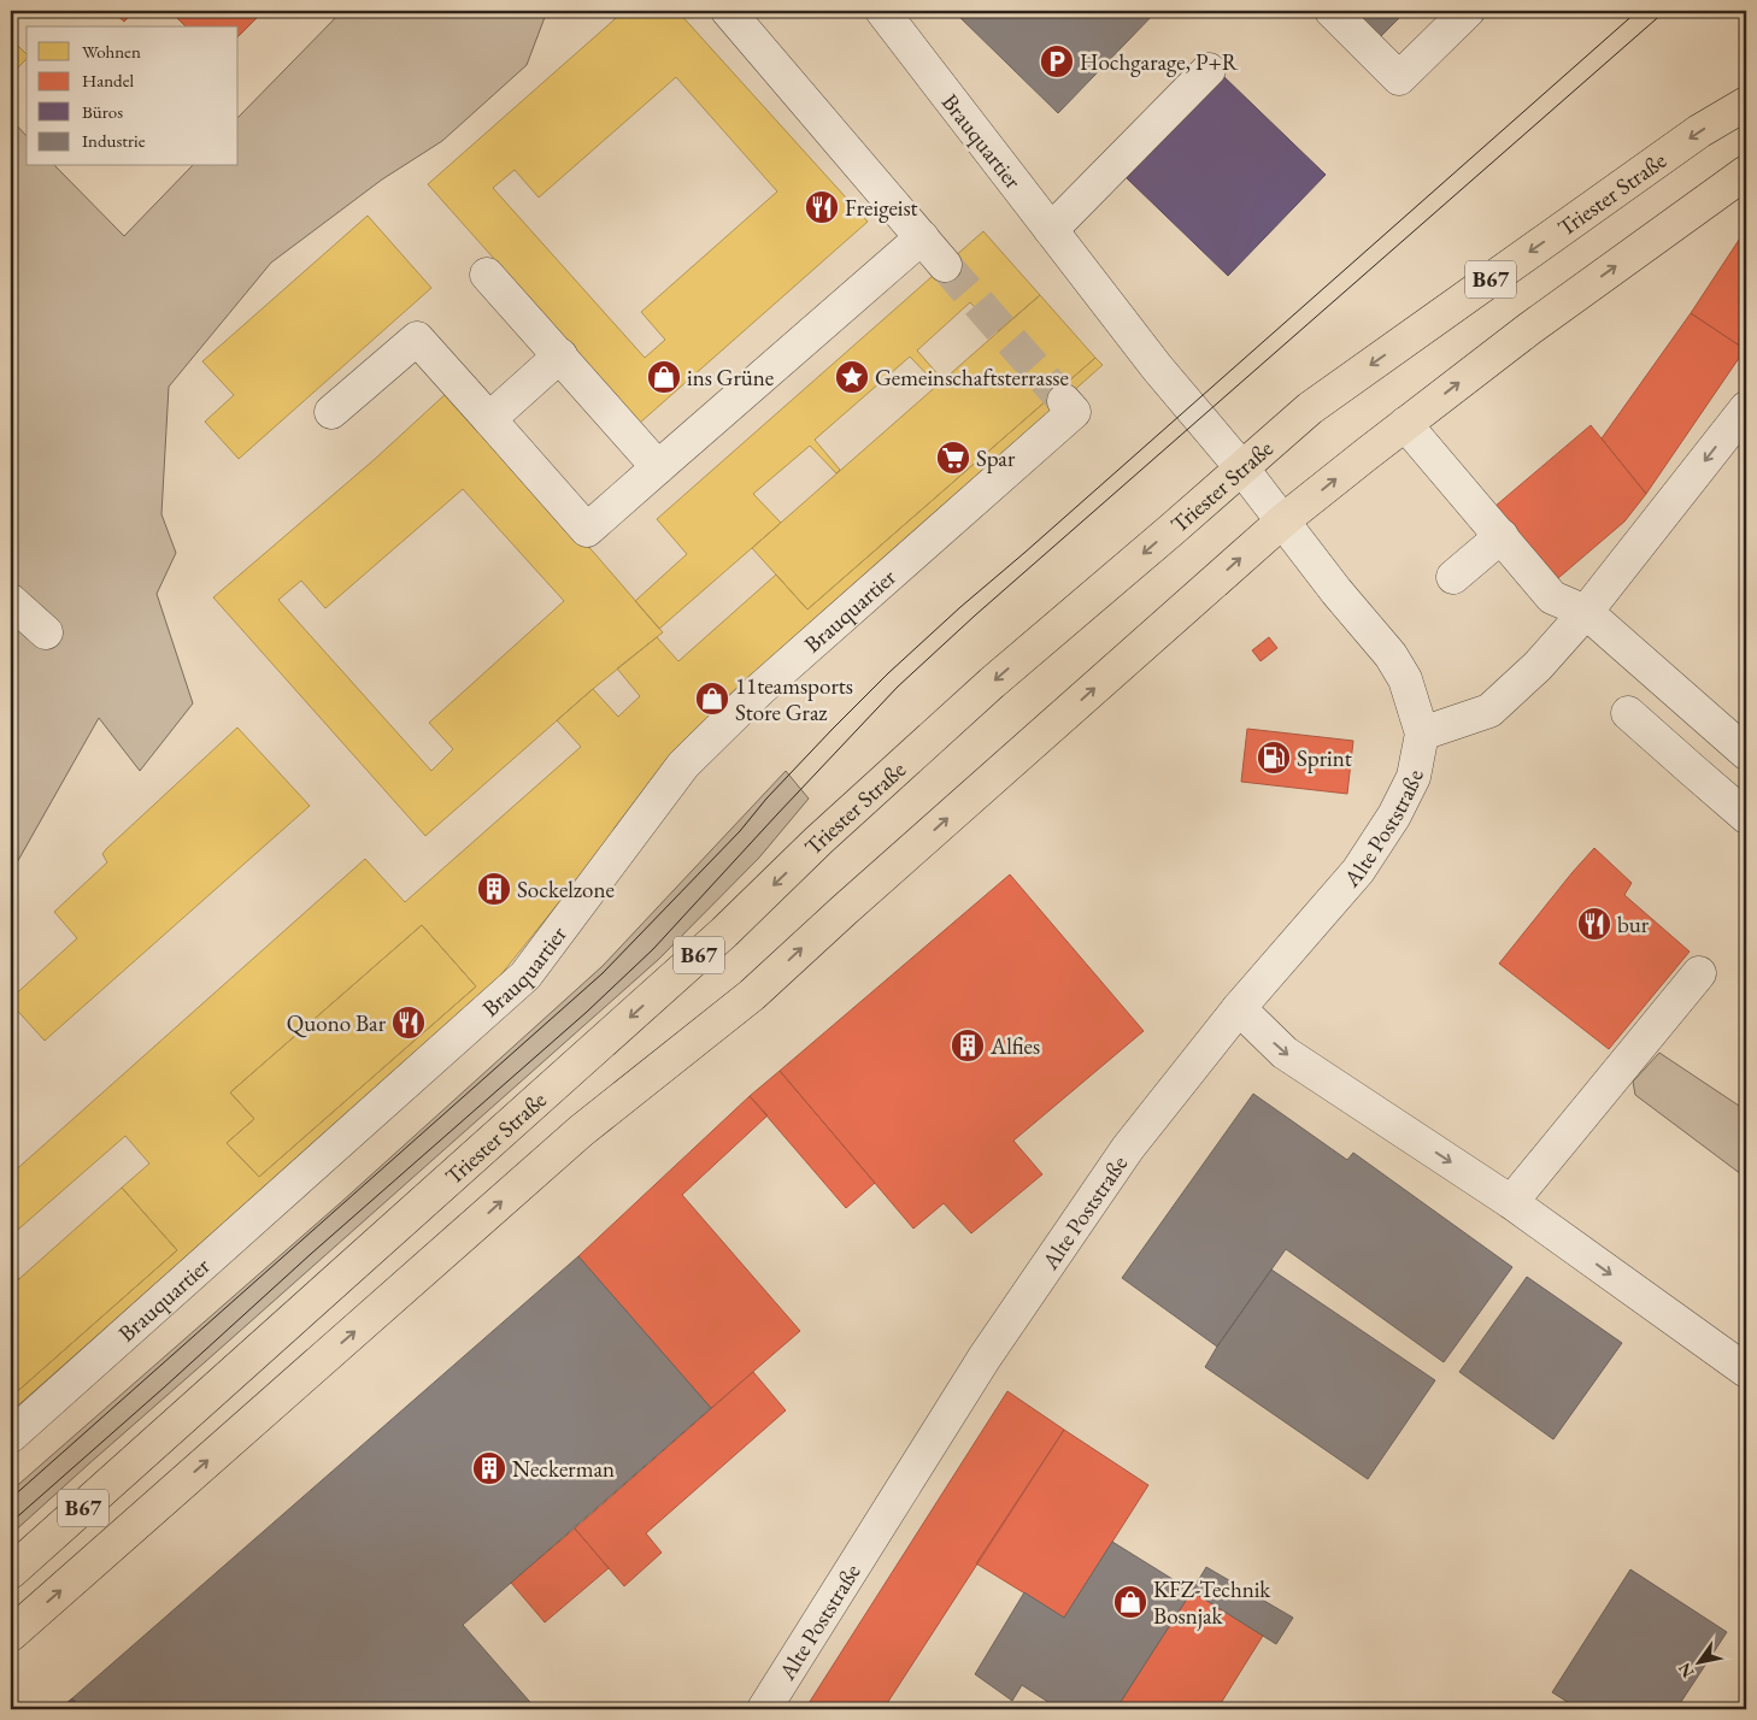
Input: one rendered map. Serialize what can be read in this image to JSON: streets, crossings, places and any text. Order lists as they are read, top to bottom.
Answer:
{
  "streets": {
    "main road": ["Triester Straße", "B67"],
    "street": ["Brauquartier", "Alte Poststraße"]
  },
  "crossings": [
    ["Brauquartier", "Triester Straße"],
    ["Brauquartier", "Alte Poststraße"],
    ["Triester Straße", "Alte Poststraße"],
    ["B67", "Alte Poststraße"]
  ],
  "places": {
    "parking": ["Hochgarage, P+R"],
    "restaurant": ["Freigeist", "bur", "Quono Bar"],
    "shop": ["ins Grüne", "11teamsports Store Graz", "KFZ-Technik Bosnjak"],
    "place": ["Gemeinschaftsterrasse"],
    "supermarket": ["Spar"],
    "fuel station": ["Sprint"],
    "building": ["Sockelzone", "Alfies", "Neckerman"]
  },
  "legend": [
    "Wohnen",
    "Handel",
    "Büros",
    "Industrie"
  ],
  "north": "bottom left"
}
